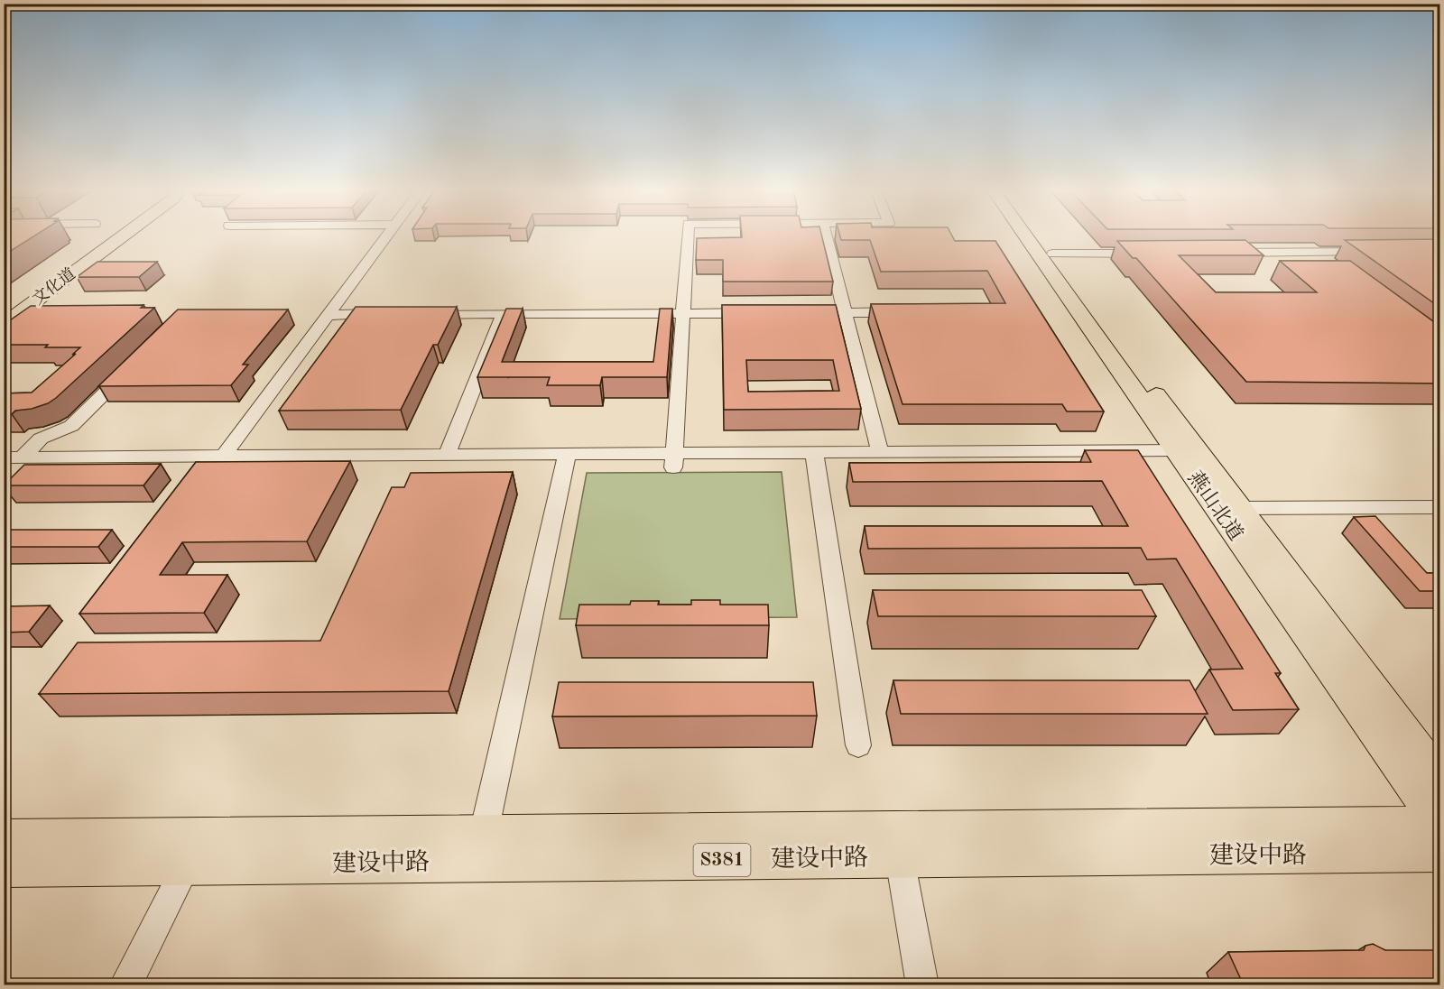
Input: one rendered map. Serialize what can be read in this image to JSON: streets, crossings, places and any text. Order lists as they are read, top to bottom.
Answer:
{
  "streets": {
    "main road": [
      "文化道",
      "燕山北道",
      "建设中路",
      "S381"
    ]
  },
  "crossings": [
    ["燕山北道", "建设中路"]
  ]
}
